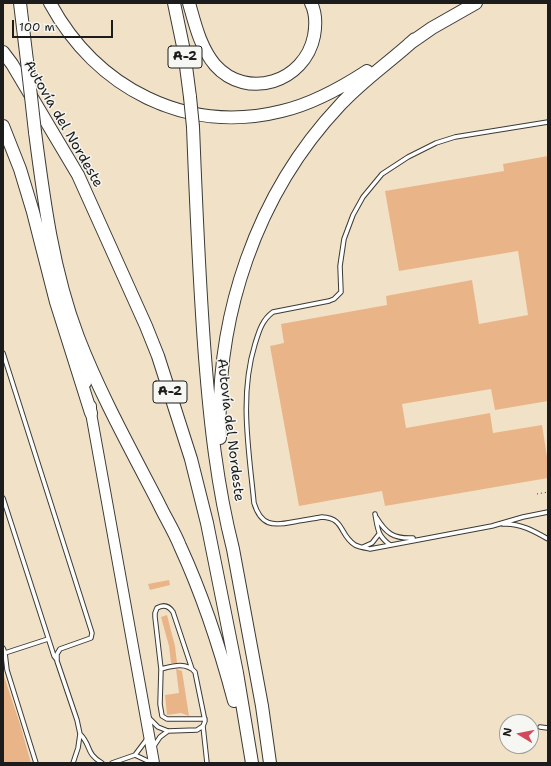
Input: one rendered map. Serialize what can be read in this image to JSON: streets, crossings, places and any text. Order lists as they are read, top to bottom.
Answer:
{
  "streets": {
    "highway": ["A-2", "Autovía del Nordeste"]
  },
  "scale_bar": "100 m",
  "north": "left"
}
